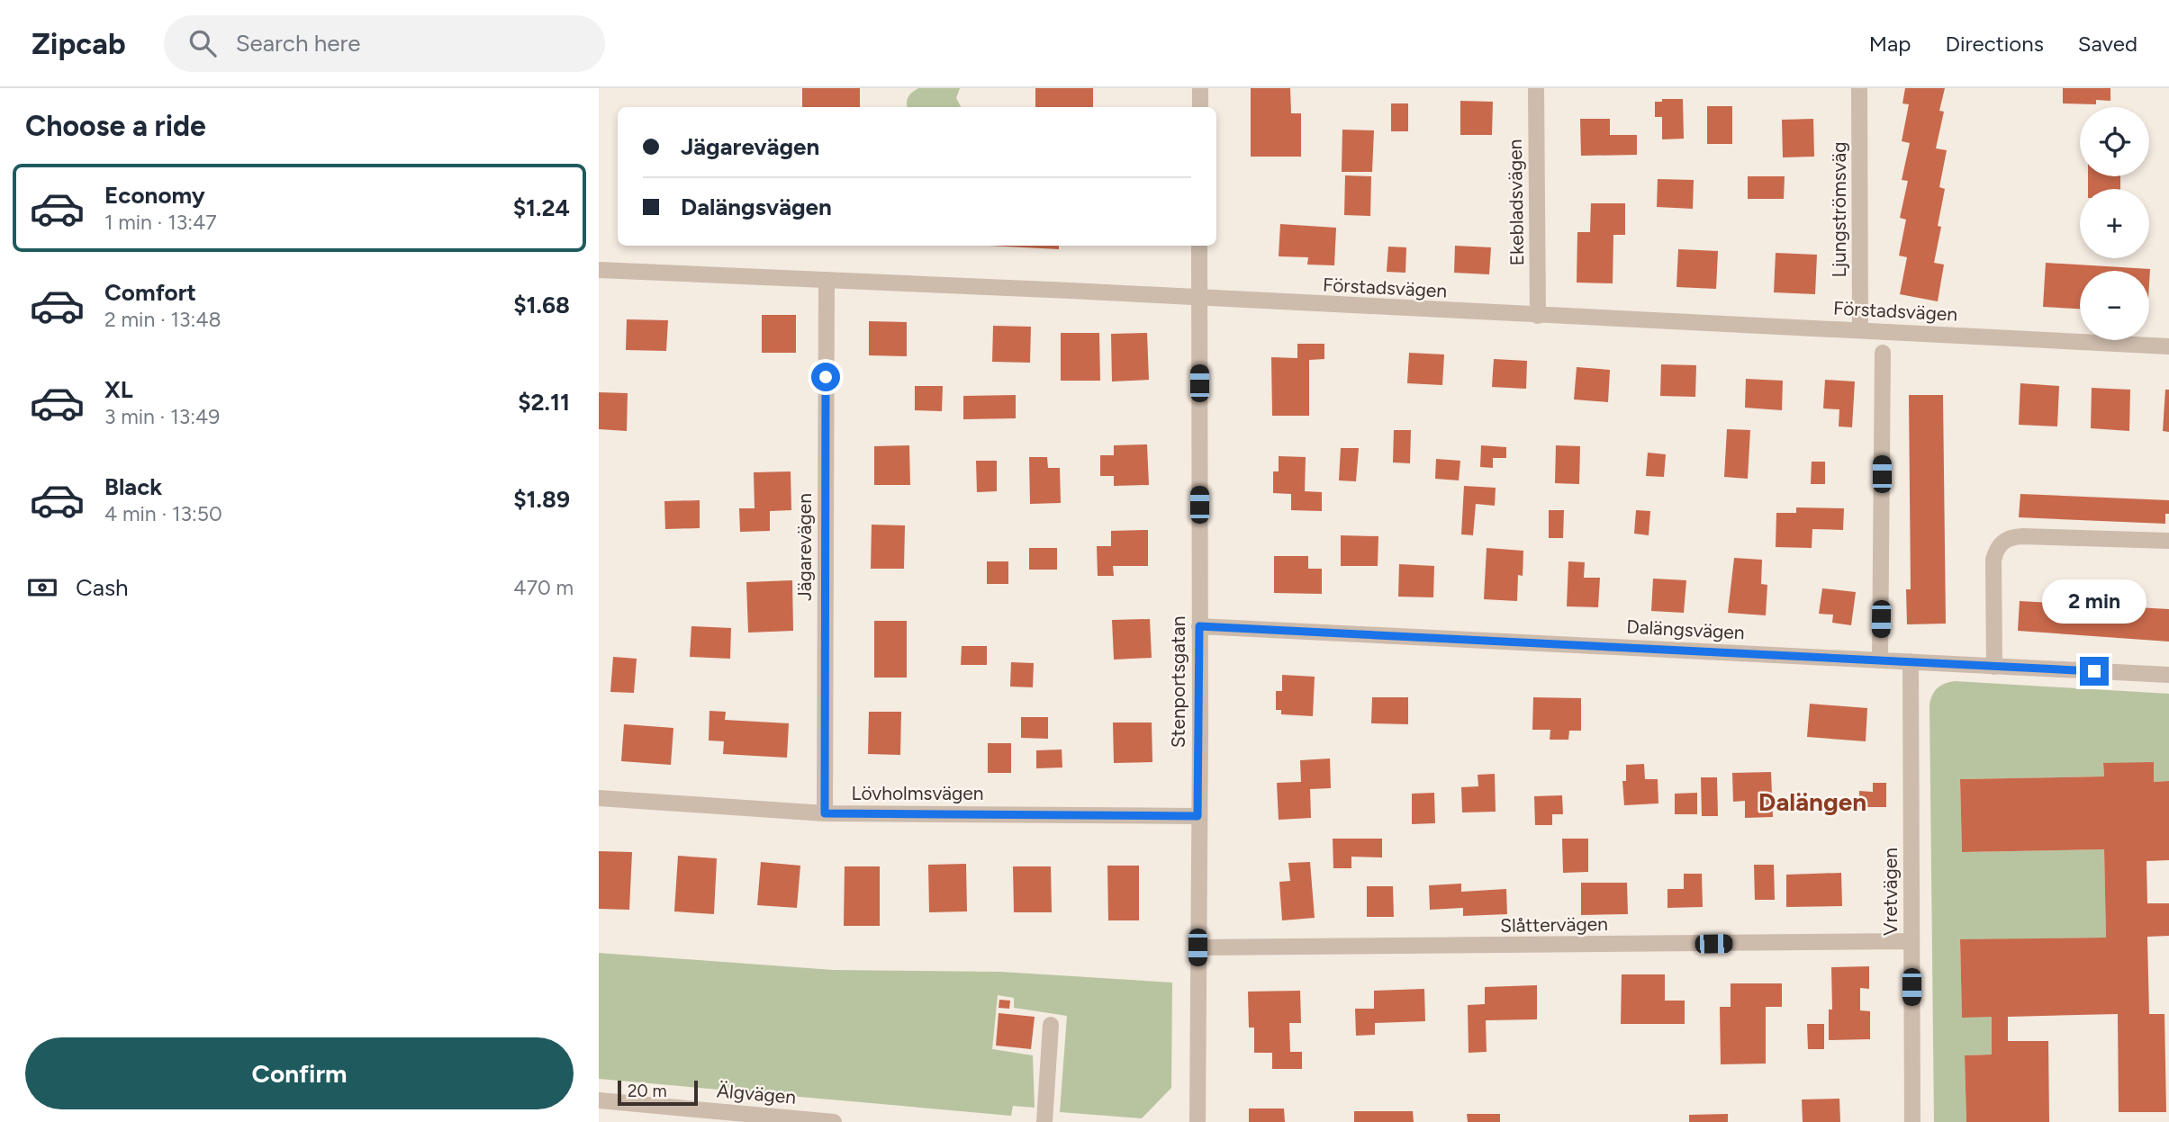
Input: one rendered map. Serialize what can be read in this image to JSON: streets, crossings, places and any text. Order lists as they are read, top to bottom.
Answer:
{
  "streets": {
    "street": [
      "Ekebladsvägen",
      "Ljungströmsväg",
      "Förstadsvägen",
      "Jägarevägen",
      "Dalängsvägen",
      "Stenportsgatan",
      "Lövholmsvägen",
      "Vretvägen",
      "Slåttervägen",
      "Älgvägen"
    ]
  },
  "crossings": [
    ["Ekebladsvägen", "Förstadsvägen"],
    ["Ljungströmsväg", "Förstadsvägen"],
    ["Förstadsvägen", "Jägarevägen"],
    ["Förstadsvägen", "Stenportsgatan"],
    ["Jägarevägen", "Lövholmsvägen"],
    ["Dalängsvägen", "Stenportsgatan"],
    ["Dalängsvägen", "Vretvägen"],
    ["Stenportsgatan", "Lövholmsvägen"],
    ["Stenportsgatan", "Slåttervägen"],
    ["Vretvägen", "Slåttervägen"]
  ],
  "districts": ["Dalängen"],
  "scale_bar": "20 m",
  "page": {
    "header": "Zipcab",
    "search": "Search here",
    "nav": ["Map", "Directions", "Saved"],
    "heading": "Choose a ride",
    "map_buttons": ["+", "−"],
    "banner": ["Jägarevägen", "Dalängsvägen"],
    "list": [
      {
        "name": "Economy",
        "note": "1 min · 13:47",
        "value": "$1.24"
      },
      {
        "name": "Comfort",
        "note": "2 min · 13:48",
        "value": "$1.68"
      },
      {
        "name": "XL",
        "note": "3 min · 13:49",
        "value": "$2.11"
      },
      {
        "name": "Black",
        "note": "4 min · 13:50",
        "value": "$1.89"
      }
    ],
    "pay": ["Cash", "470 m"],
    "bubble": "2 min",
    "buttons": "Confirm",
    "scale": "20 m"
  }
}
